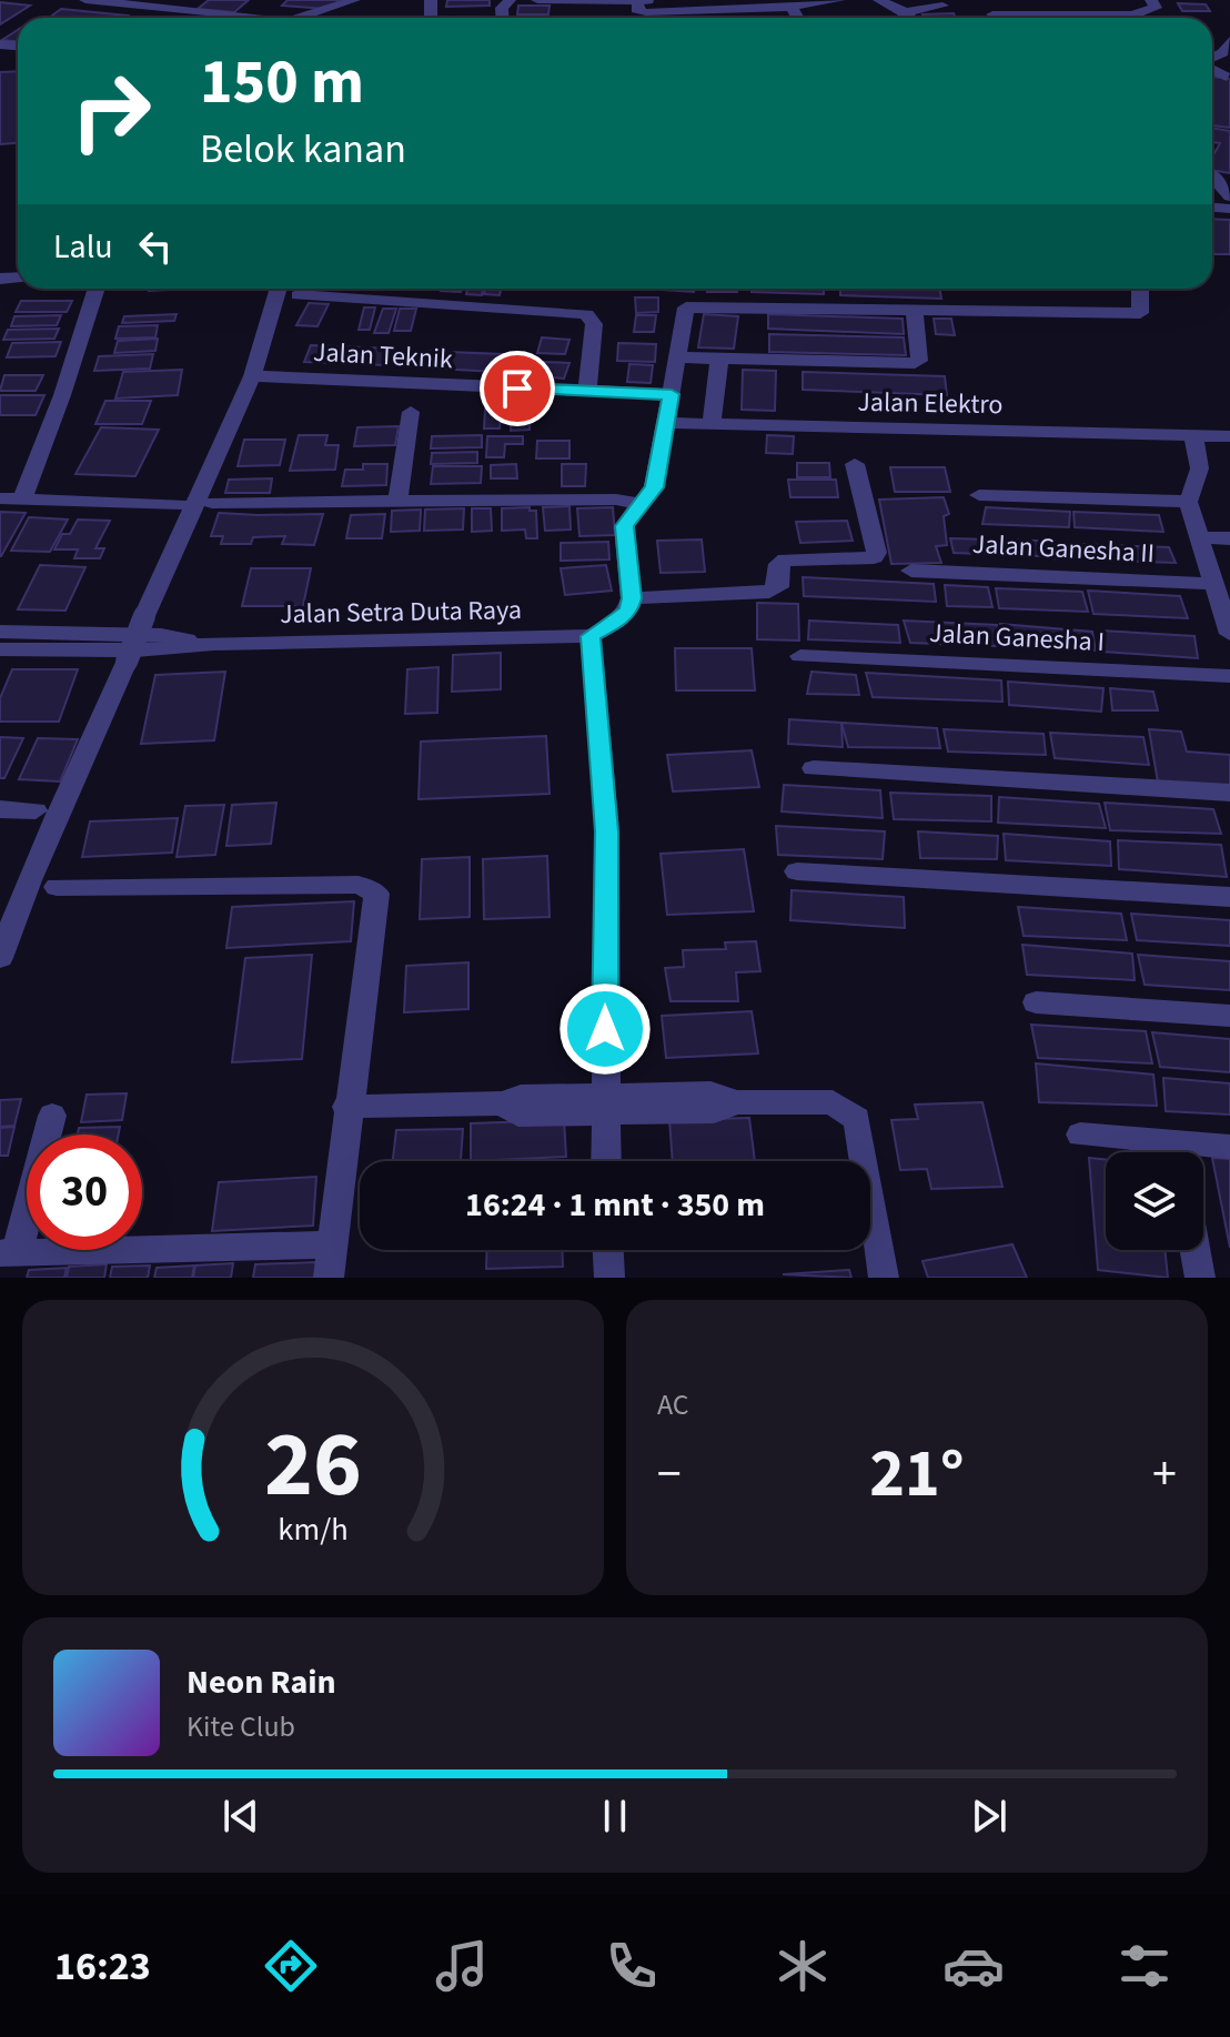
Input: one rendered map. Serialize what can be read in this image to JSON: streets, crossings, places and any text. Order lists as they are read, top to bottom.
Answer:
{
  "streets": {
    "street": [
      "Jalan Teknik",
      "Jalan Elektro",
      "Jalan Ganesha II",
      "Jalan Setra Duta Raya",
      "Jalan Ganesha I"
    ]
  },
  "page": {
    "turn": ["150 m", "Belok kanan"],
    "then": "Lalu",
    "limit": "30",
    "trip": "16:24 · 1 mnt · 350 m",
    "tile": "AC",
    "heat": ["−", "21°", "+"],
    "song": ["Neon Rain", "Kite Club"],
    "tabs": "16:23",
    "gauge": ["26", "km/h"]
  }
}
